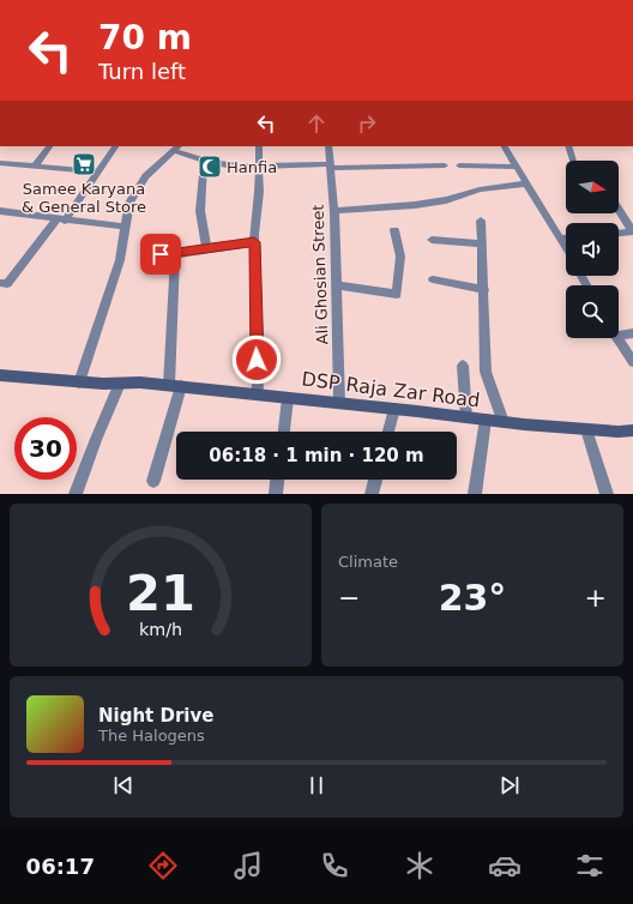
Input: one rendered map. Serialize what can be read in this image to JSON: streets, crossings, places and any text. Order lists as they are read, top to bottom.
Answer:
{
  "streets": {
    "street": ["Ali Ghosian Street", "DSP Raja Zar Road"]
  },
  "crossings": [
    ["Ali Ghosian Street", "DSP Raja Zar Road"]
  ],
  "places": {
    "supermarket": ["Samee Karyana & General Store"],
    "mosque": ["Hanfia"]
  },
  "north": "right",
  "page": {
    "turn": ["70 m", "Turn left"],
    "limit": "30",
    "trip": "06:18 · 1 min · 120 m",
    "tile": "Climate",
    "heat": ["−", "23°", "+"],
    "song": ["Night Drive", "The Halogens"],
    "tabs": "06:17",
    "gauge": ["21", "km/h"]
  }
}
